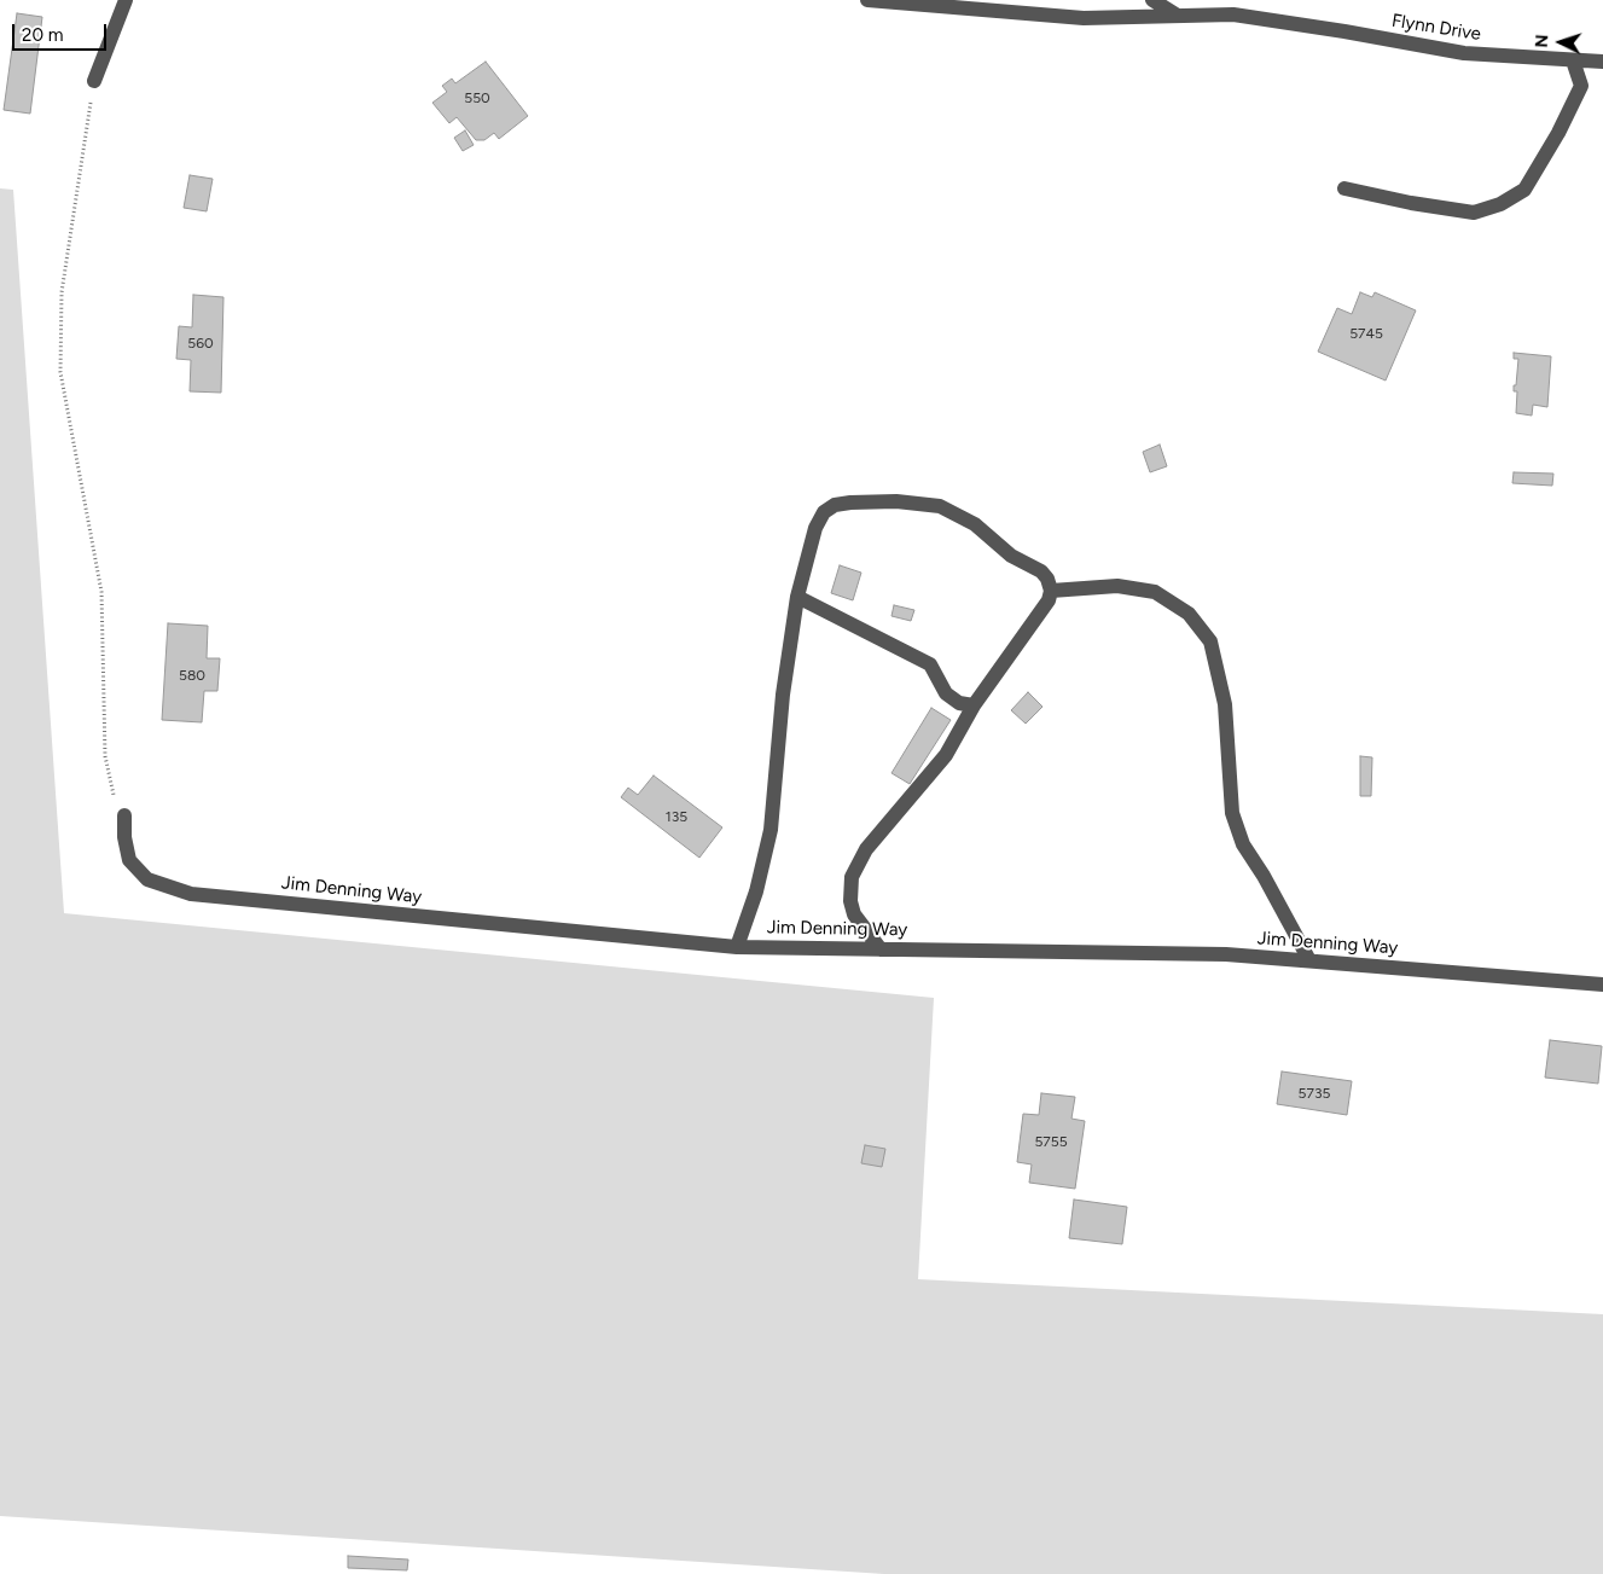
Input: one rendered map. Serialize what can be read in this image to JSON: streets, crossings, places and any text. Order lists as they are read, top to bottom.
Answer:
{
  "streets": {
    "street": ["Flynn Drive", "Jim Denning Way"]
  },
  "house_numbers": [
    "550",
    "5745",
    "560",
    "580",
    "135",
    "5735",
    "5755"
  ],
  "scale_bar": "20 m",
  "north": "left"
}
